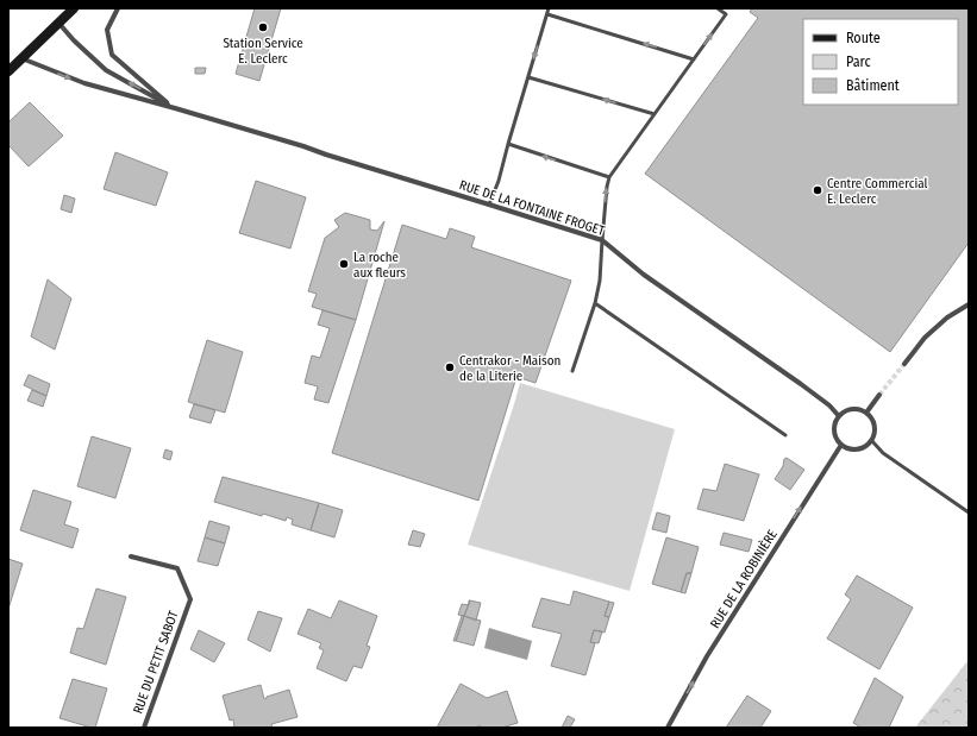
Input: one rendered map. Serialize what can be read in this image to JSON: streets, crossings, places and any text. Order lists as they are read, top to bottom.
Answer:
{
  "streets": {
    "street": ["RUE DE LA FONTAINE FROGET", "RUE DE LA ROBINIÈRE", "RUE DU PETIT SABOT"]
  },
  "crossings": [
    ["RUE DE LA FONTAINE FROGET", "RUE DE LA ROBINIÈRE"]
  ],
  "one_way": ["RUE DE LA ROBINIÈRE"],
  "places": [
    "Station Service E. Leclerc",
    "Centre Commercial E. Leclerc",
    "La roche aux fleurs",
    "Centrakor - Maison de la Literie"
  ],
  "legend": ["Route", "Parc", "Bâtiment"]
}
